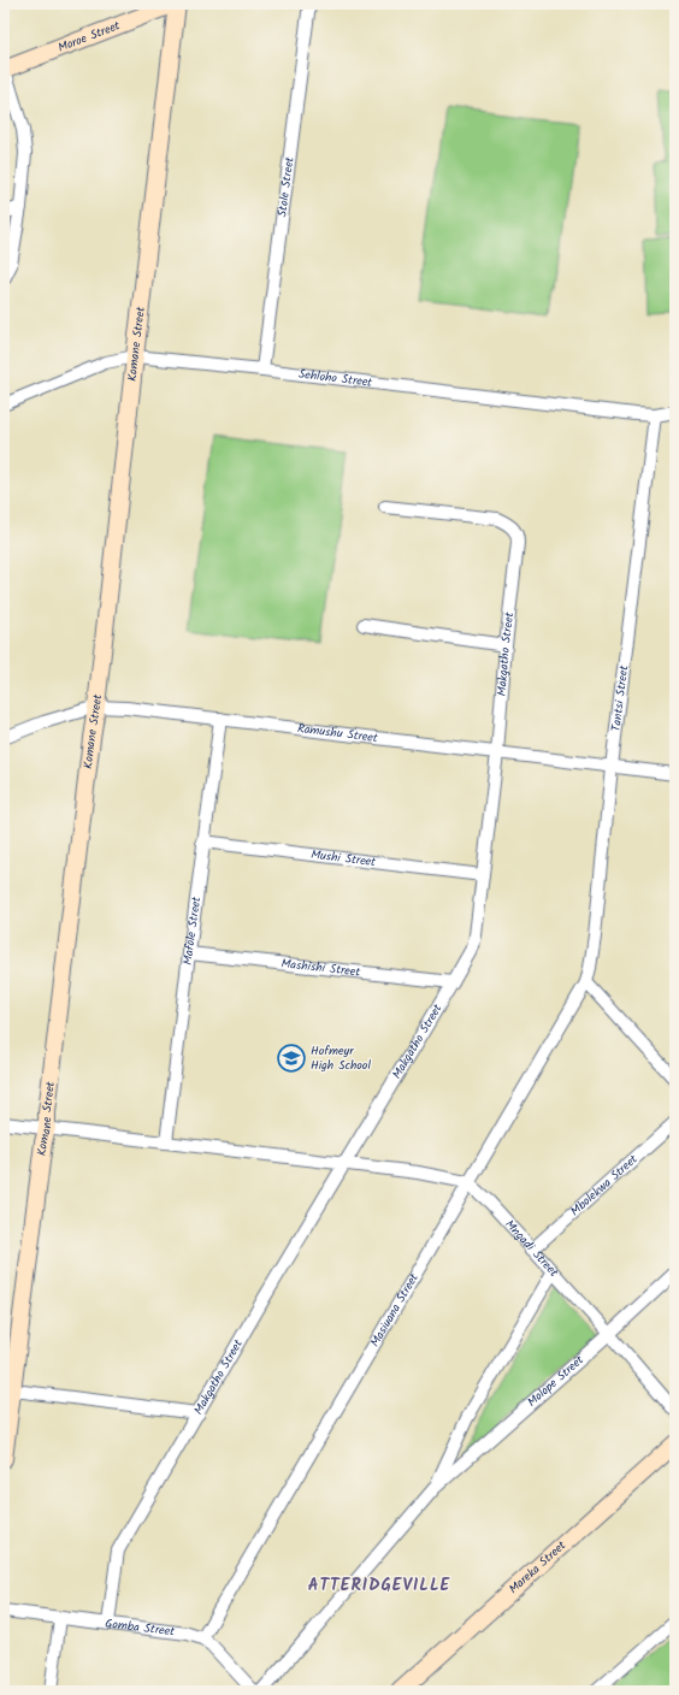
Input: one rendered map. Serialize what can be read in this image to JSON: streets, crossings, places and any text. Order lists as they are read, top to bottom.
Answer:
{
  "streets": {
    "street": [
      "Moroe Street",
      "Stole Street",
      "Komane Street",
      "Sehloho Street",
      "Makgatho Street",
      "Tantsi Street",
      "Ramushu Street",
      "Mushi Street",
      "Mafole Street",
      "Mashishi Street",
      "Mbolekwa Street",
      "Mngadi Street",
      "Masiuana Street",
      "Molope Street",
      "Mareka Street",
      "Gomba Street"
    ]
  },
  "crossings": [
    ["Moroe Street", "Komane Street"],
    ["Stole Street", "Sehloho Street"],
    ["Komane Street", "Sehloho Street"],
    ["Komane Street", "Ramushu Street"],
    ["Sehloho Street", "Tantsi Street"],
    ["Makgatho Street", "Ramushu Street"],
    ["Makgatho Street", "Mushi Street"],
    ["Makgatho Street", "Mashishi Street"],
    ["Makgatho Street", "Gomba Street"],
    ["Tantsi Street", "Ramushu Street"],
    ["Tantsi Street", "Masiuana Street"],
    ["Ramushu Street", "Mafole Street"],
    ["Mushi Street", "Mafole Street"],
    ["Mafole Street", "Mashishi Street"],
    ["Mbolekwa Street", "Mngadi Street"],
    ["Mngadi Street", "Masiuana Street"],
    ["Mngadi Street", "Molope Street"],
    ["Masiuana Street", "Gomba Street"]
  ],
  "districts": ["ATTERIDGEVILLE"],
  "places": {
    "school or university": ["Hofmeyr High School"]
  }
}
